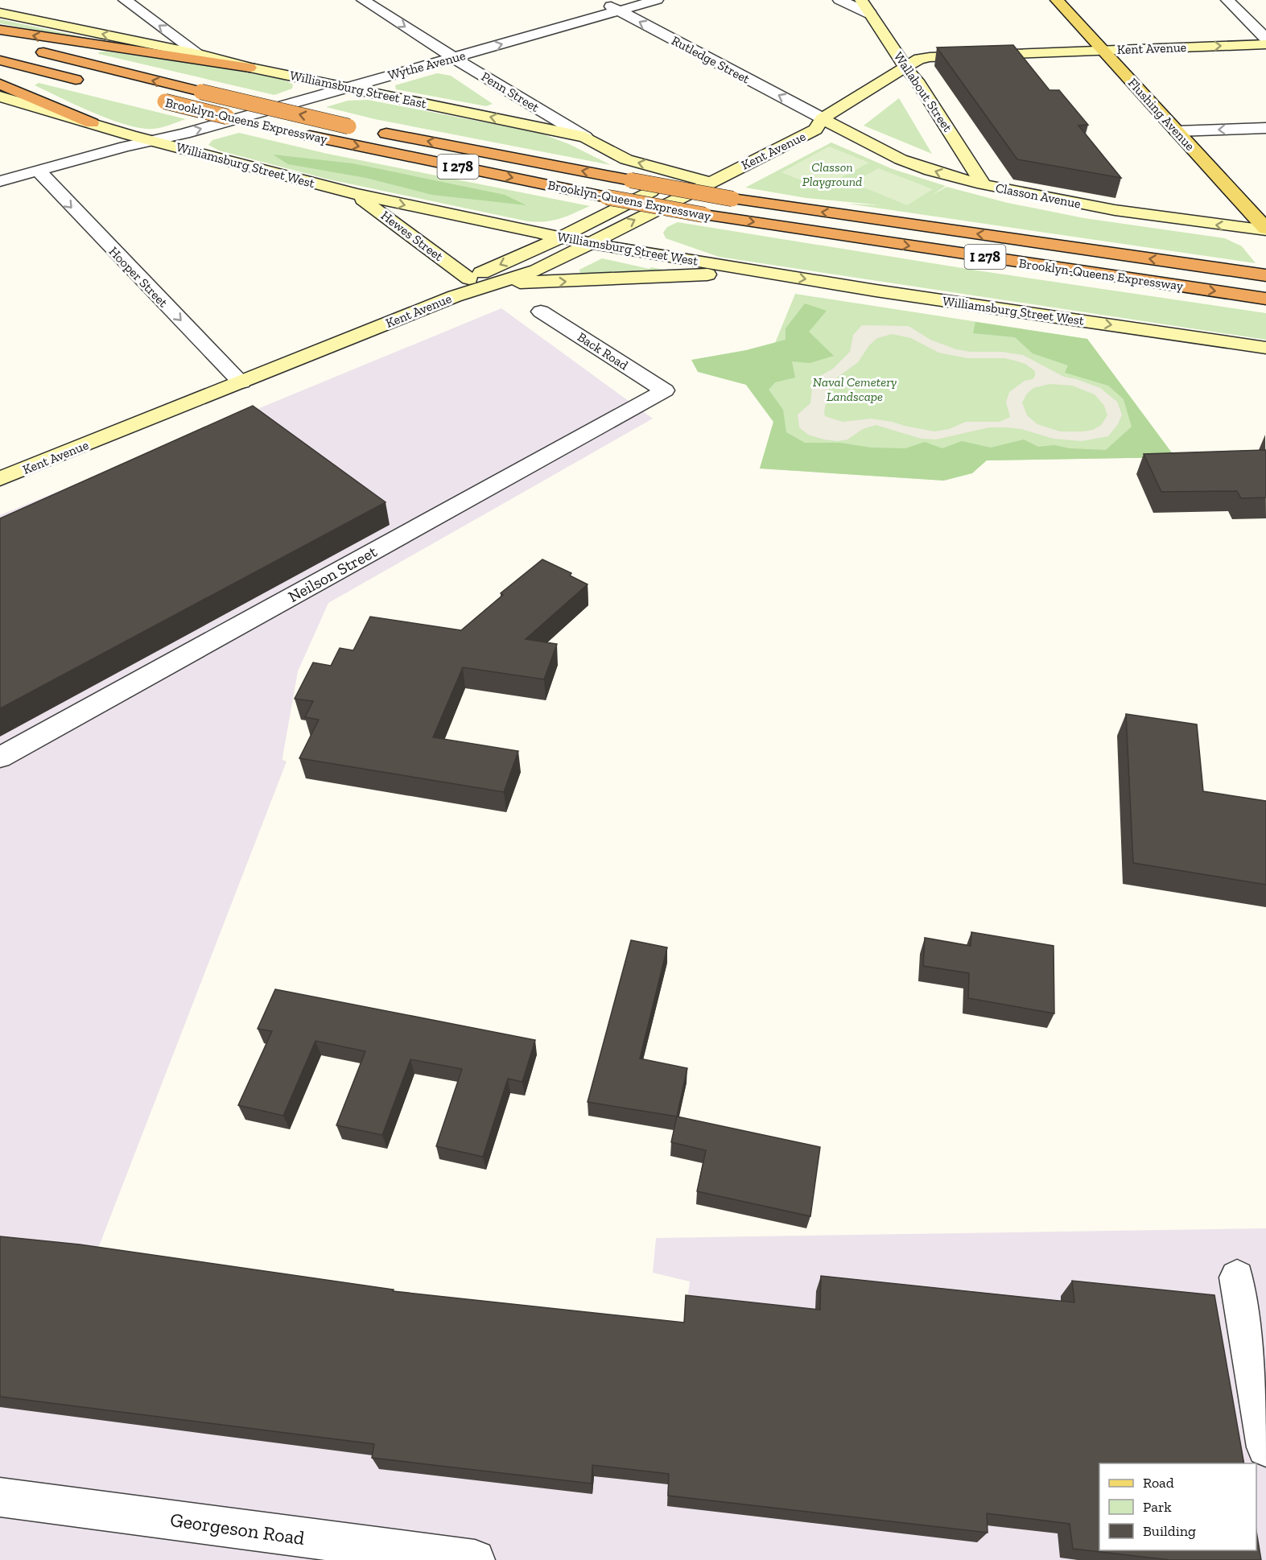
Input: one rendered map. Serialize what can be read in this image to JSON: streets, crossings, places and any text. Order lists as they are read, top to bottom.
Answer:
{
  "streets": {
    "highway": ["Brooklyn-Queens Expressway", "I 278"],
    "main road": [
      "Kent Avenue",
      "Williamsburg Street East",
      "Wallabout Street",
      "Flushing Avenue",
      "Williamsburg Street West",
      "Classon Avenue",
      "Hewes Street"
    ],
    "street": [
      "Rutledge Street",
      "Wythe Avenue",
      "Penn Street",
      "Hooper Street",
      "Back Road",
      "Neilson Street",
      "Georgeson Road"
    ]
  },
  "crossings": [
    ["Kent Avenue", "Rutledge Street"],
    ["Kent Avenue", "Williamsburg Street East"],
    ["Kent Avenue", "Wallabout Street"],
    ["Kent Avenue", "Flushing Avenue"],
    ["Kent Avenue", "Williamsburg Street West"],
    ["Kent Avenue", "Classon Avenue"],
    ["Kent Avenue", "Hewes Street"],
    ["Kent Avenue", "Hooper Street"],
    ["Rutledge Street", "Wythe Avenue"],
    ["Rutledge Street", "Classon Avenue"],
    ["Wythe Avenue", "Williamsburg Street East"],
    ["Wythe Avenue", "Penn Street"],
    ["Wythe Avenue", "Williamsburg Street West"],
    ["Wythe Avenue", "Hooper Street"],
    ["Williamsburg Street East", "Penn Street"],
    ["Wallabout Street", "Classon Avenue"],
    ["Flushing Avenue", "Classon Avenue"],
    ["Williamsburg Street West", "Hewes Street"],
    ["Back Road", "Neilson Street"]
  ],
  "one_way": [
    "Rutledge Street",
    "Wythe Avenue",
    "Williamsburg Street East",
    "Penn Street",
    "Williamsburg Street West",
    "Classon Avenue",
    "Hooper Street"
  ],
  "parks": ["Classon Playground", "Naval Cemetery Landscape"],
  "legend": ["Road", "Park", "Building"]
}
